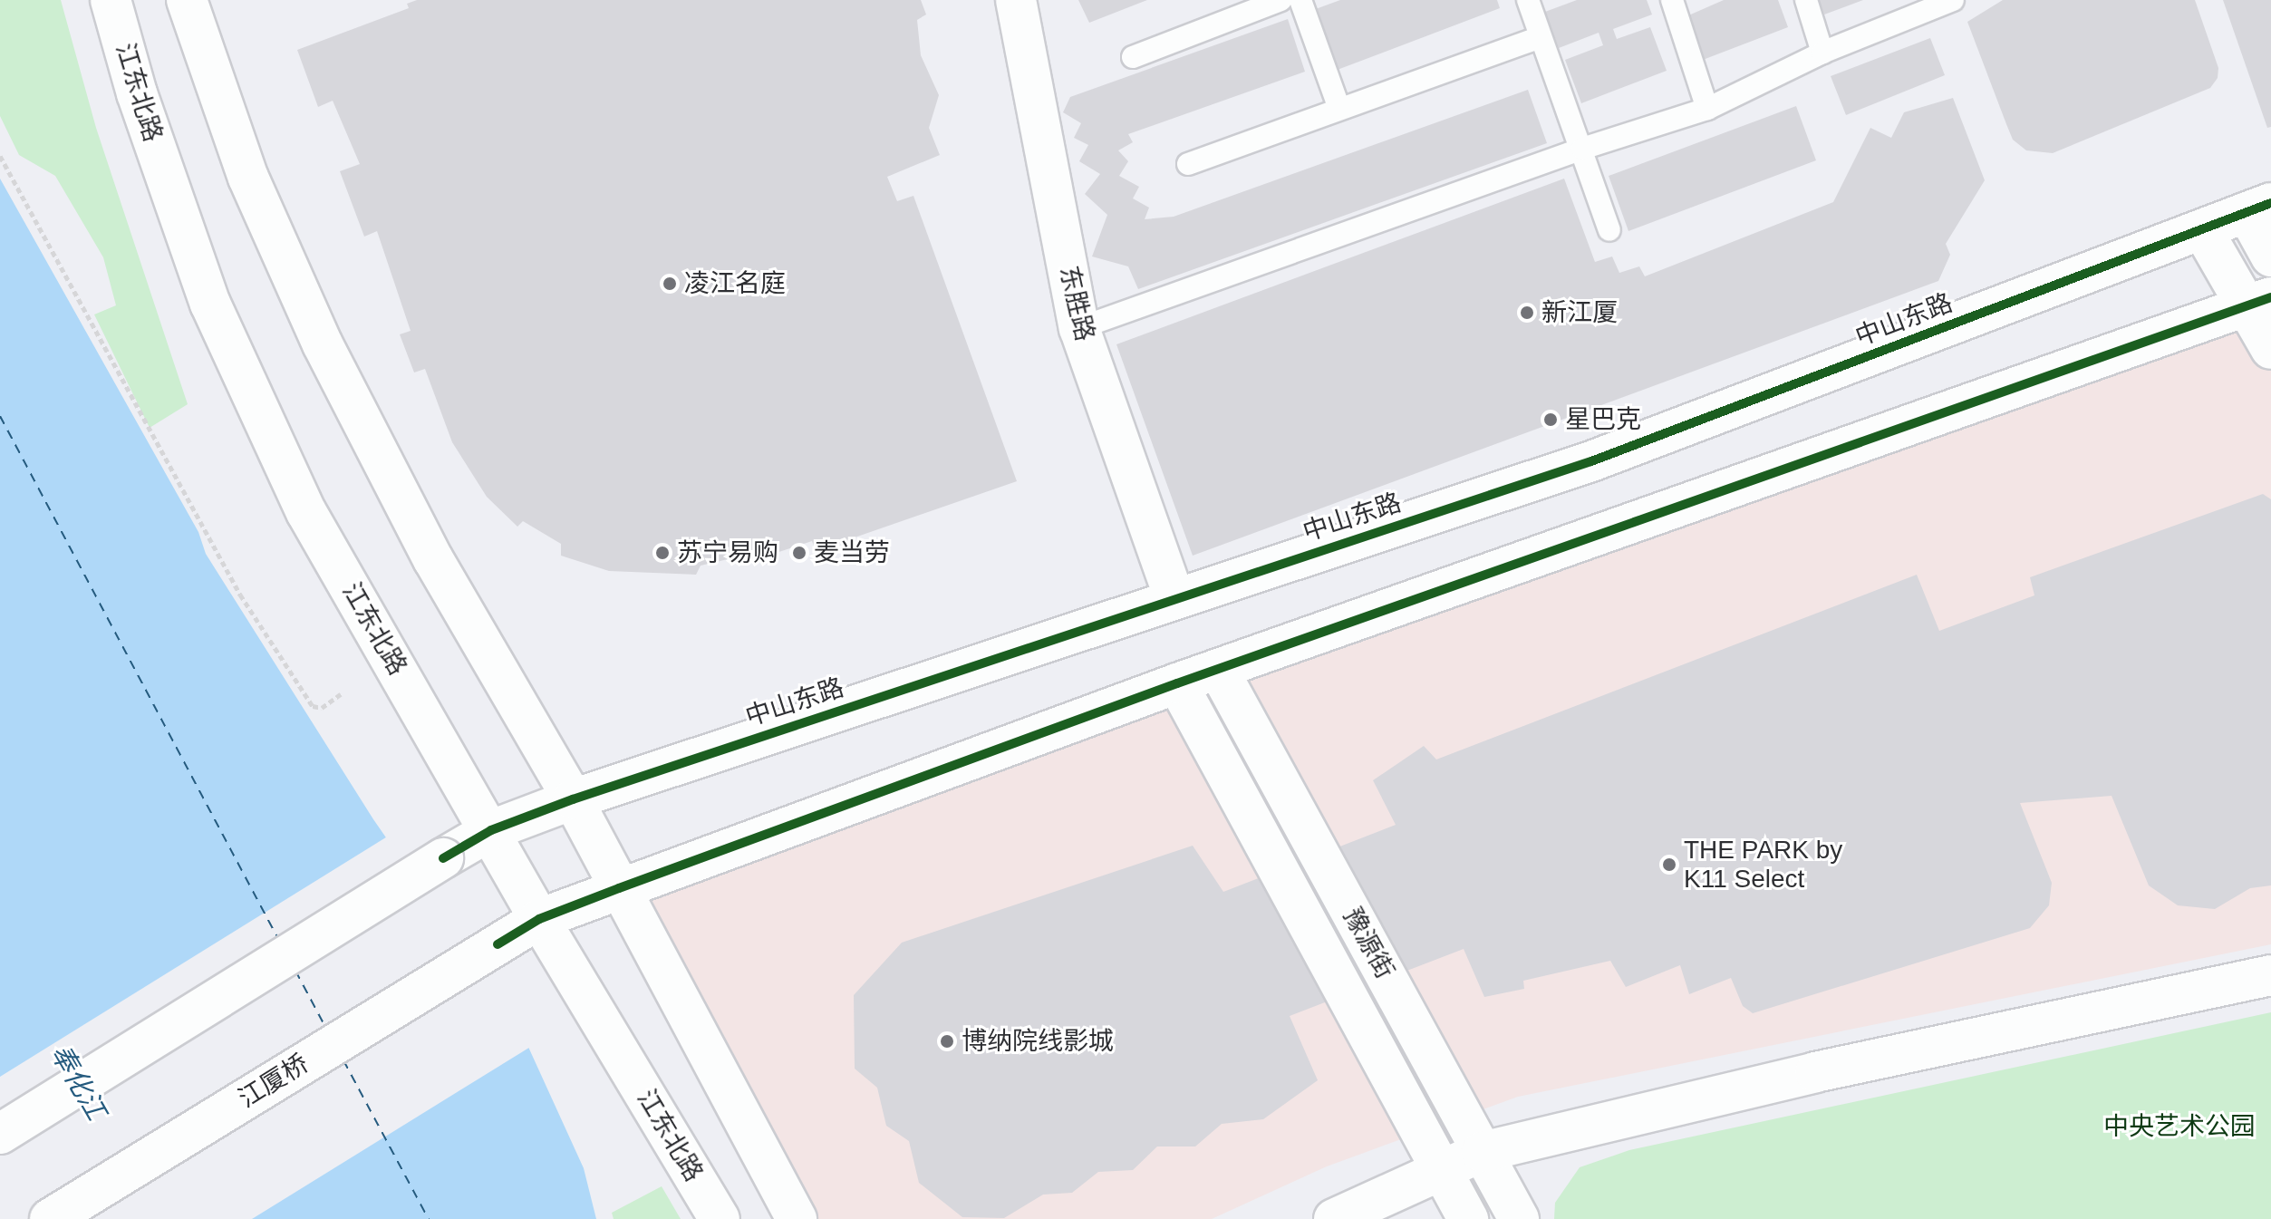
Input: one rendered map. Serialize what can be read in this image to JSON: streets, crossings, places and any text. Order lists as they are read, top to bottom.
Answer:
{
  "streets": {
    "main road": [
      "江东北路",
      "东胜路",
      "中山东路",
      "豫源街",
      "江厦桥"
    ]
  },
  "crossings": [
    ["江东北路", "中山东路"],
    ["江东北路", "江厦桥"],
    ["东胜路", "中山东路"]
  ],
  "water": ["奉化江"],
  "parks": ["中央艺术公园"],
  "places": [
    "凌江名庭",
    "新江厦",
    "星巴克",
    "苏宁易购",
    "麦当劳",
    "THE PARK by K11 Select",
    "博纳院线影城"
  ]
}
